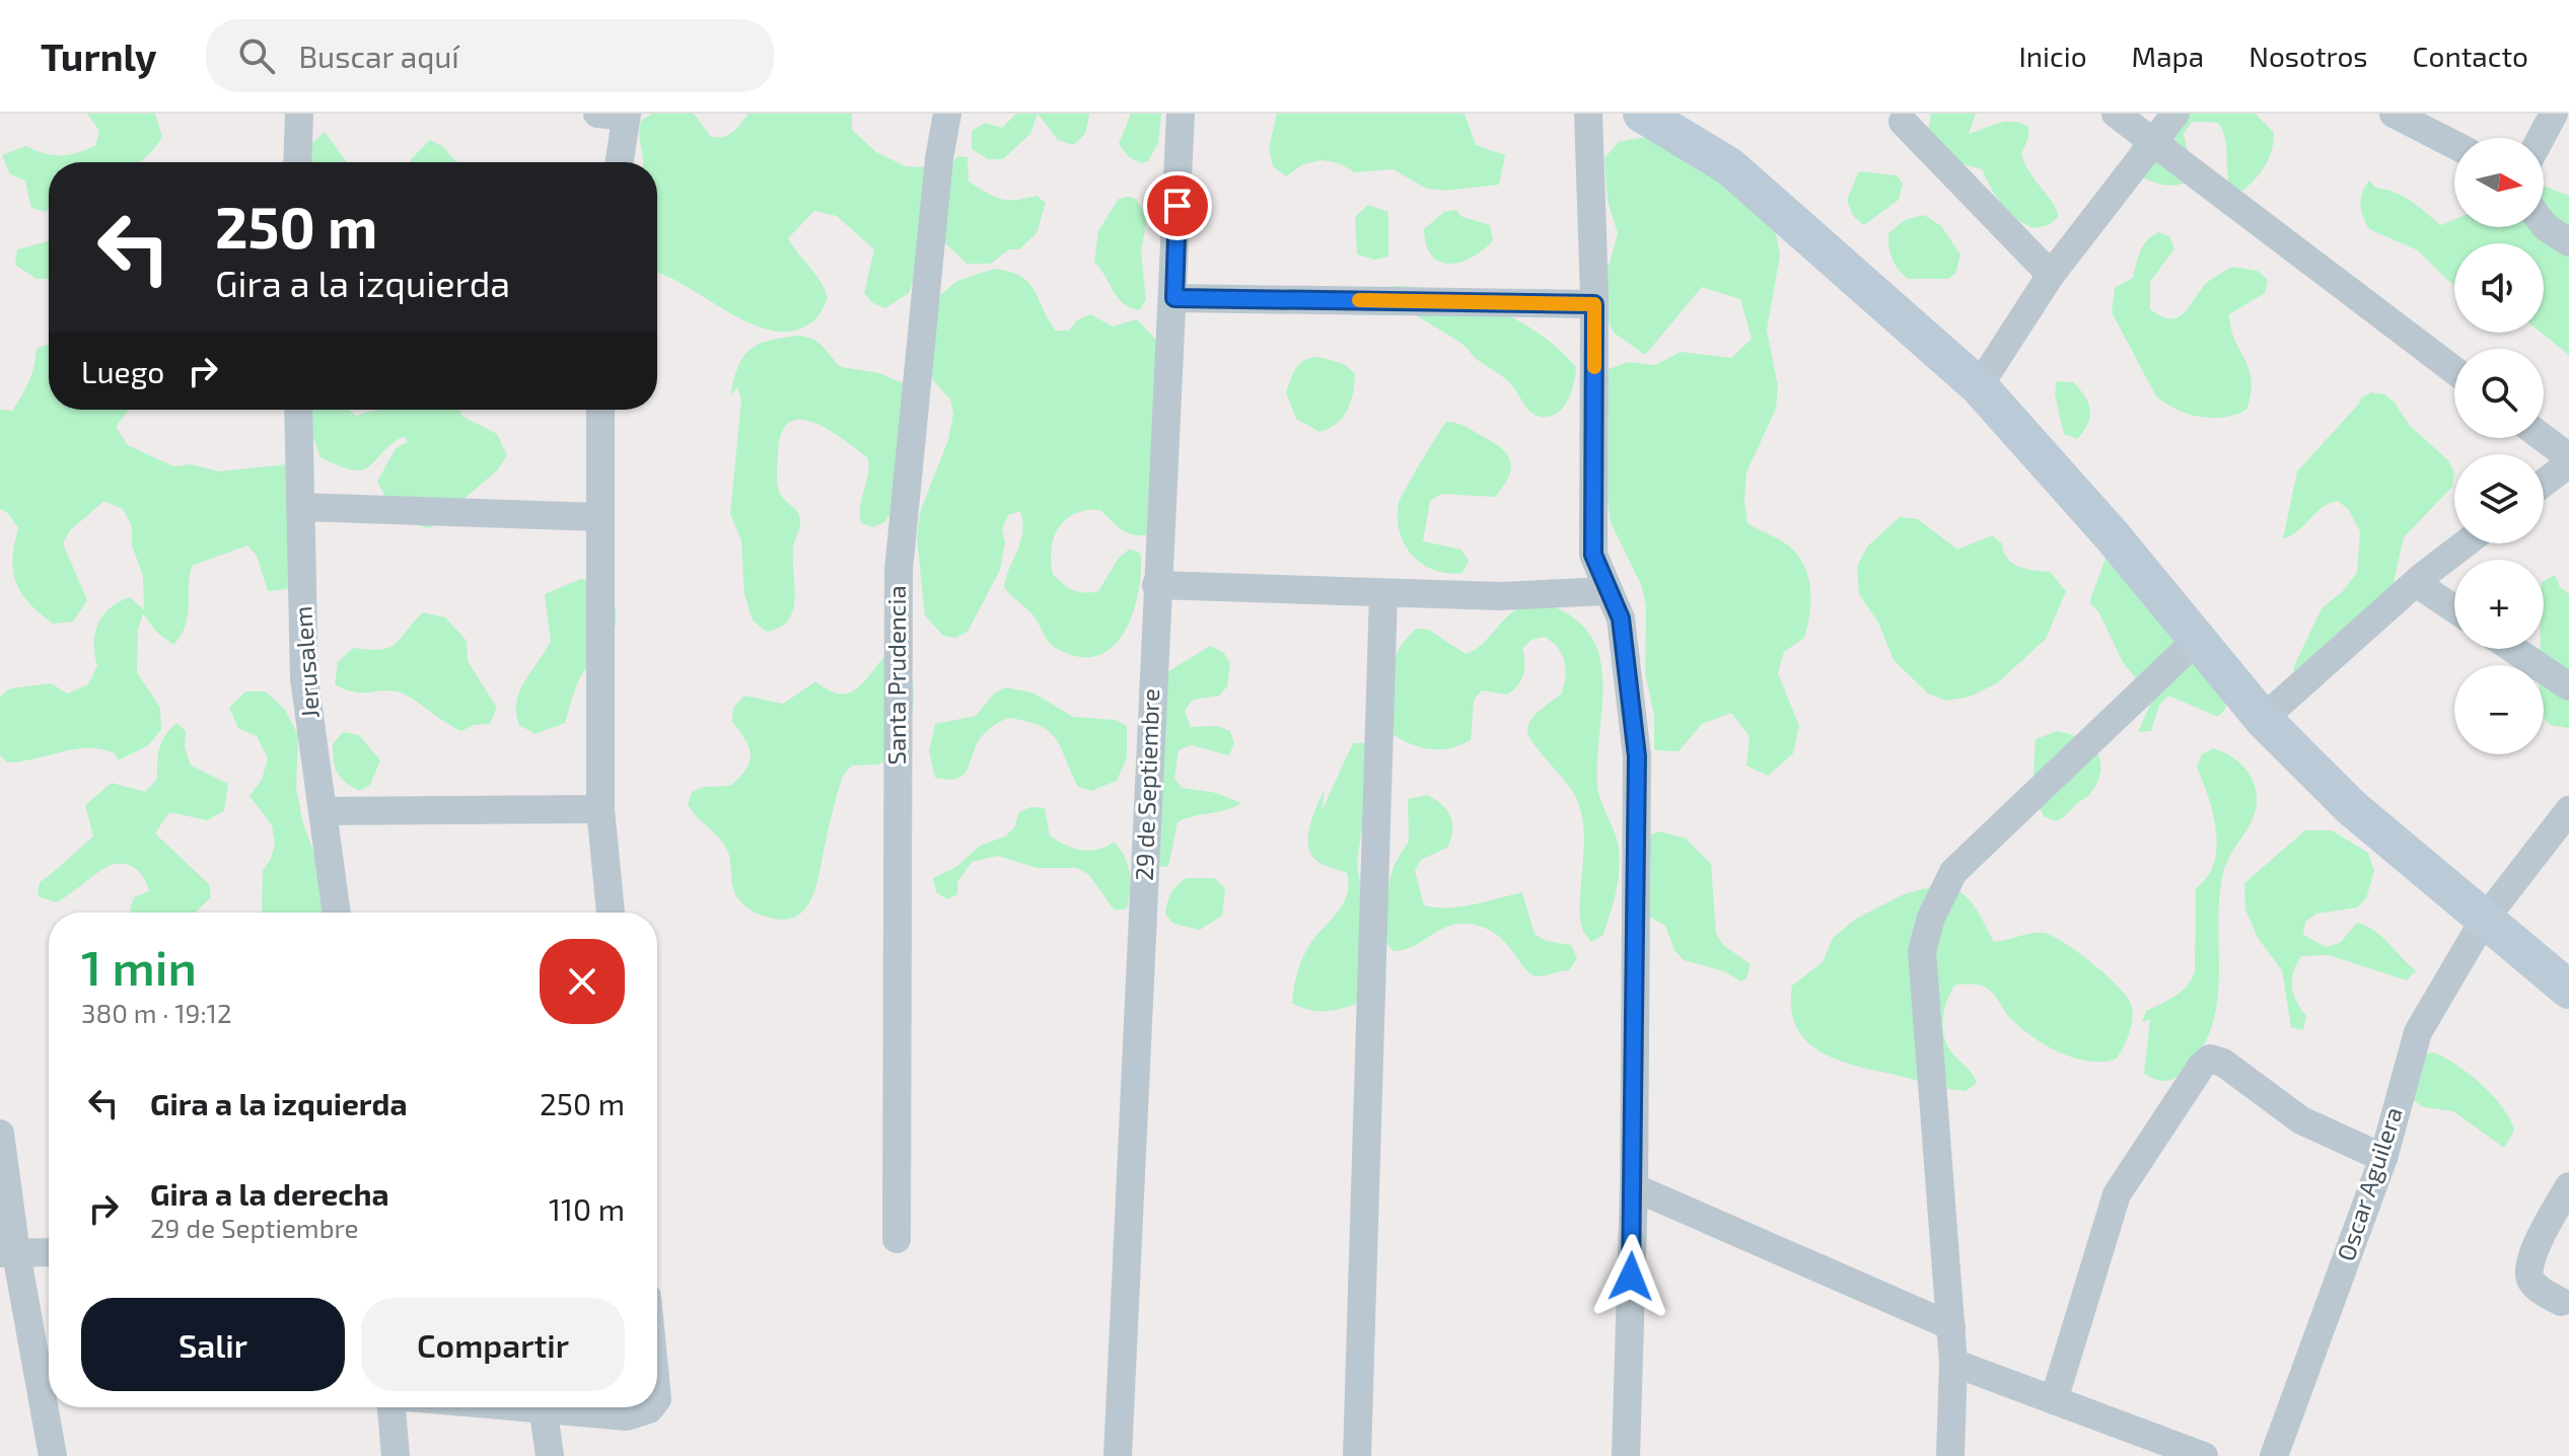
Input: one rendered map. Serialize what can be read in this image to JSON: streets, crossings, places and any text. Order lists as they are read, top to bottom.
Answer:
{
  "streets": {
    "street": [
      "Jerusalem",
      "Santa Prudencia",
      "29 de Septiembre",
      "Oscar Aguilera"
    ]
  },
  "north": "right",
  "page": {
    "header": "Turnly",
    "search": "Buscar aquí",
    "nav": [
      "Inicio",
      "Mapa",
      "Nosotros",
      "Contacto"
    ],
    "map_buttons": ["+", "−"],
    "turn": ["250 m", "Gira a la izquierda"],
    "then": "Luego",
    "heading": ["1 min", "380 m · 19:12"],
    "list": [
      {
        "name": "Gira a la izquierda",
        "value": "250 m"
      },
      {
        "name": "Gira a la derecha",
        "note": "29 de Septiembre",
        "value": "110 m"
      }
    ],
    "buttons": ["Salir", "Compartir"]
  }
}
